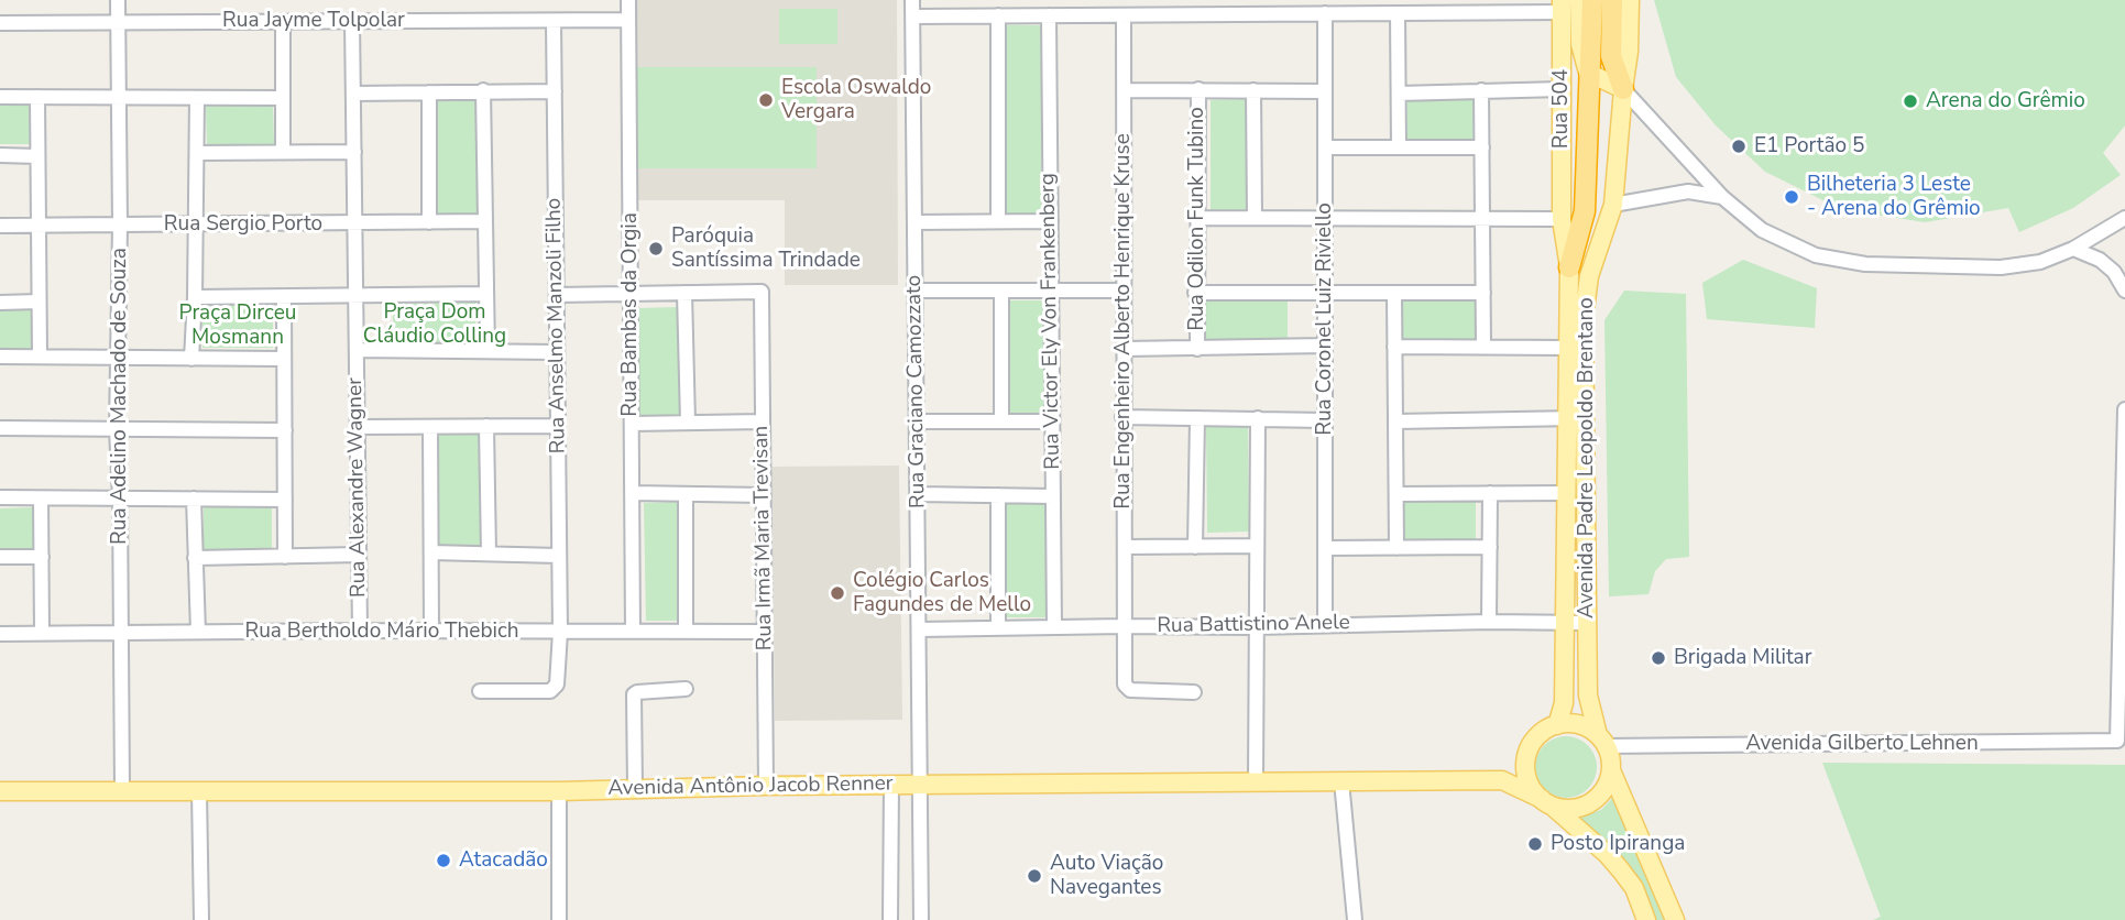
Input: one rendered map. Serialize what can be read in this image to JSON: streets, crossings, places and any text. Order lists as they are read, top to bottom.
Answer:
{
  "streets": {
    "main road": ["Rua 504", "Avenida Padre Leopoldo Brentano", "Avenida Antônio Jacob Renner"],
    "street": [
      "Rua Jayme Tolpolar",
      "Rua Odilon Funk Tubino",
      "Rua Sergio Porto",
      "Rua Bambas da Orgia",
      "Rua Coronel Luiz Riviello",
      "Rua Victor Ely Von Frankenberg",
      "Rua Engenheiro Alberto Henrique Kruse",
      "Rua Anselmo Manzoli Filho",
      "Rua Graciano Camozzato",
      "Rua Adelino Machado de Souza",
      "Rua Alexandre Wagner",
      "Rua Irmã Maria Trevisan",
      "Rua Battistino Anele",
      "Rua Bertholdo Mário Thebich",
      "Avenida Gilberto Lehnen"
    ]
  },
  "crossings": [
    ["Rua Jayme Tolpolar", "Rua Bambas da Orgia"],
    ["Rua Jayme Tolpolar", "Rua Anselmo Manzoli Filho"],
    ["Rua Jayme Tolpolar", "Rua Adelino Machado de Souza"],
    ["Rua Jayme Tolpolar", "Rua Alexandre Wagner"],
    ["Rua 504", "Avenida Padre Leopoldo Brentano"],
    ["Rua Sergio Porto", "Rua Adelino Machado de Souza"],
    ["Rua Sergio Porto", "Rua Alexandre Wagner"],
    ["Rua Bambas da Orgia", "Rua Bertholdo Mário Thebich"],
    ["Rua Coronel Luiz Riviello", "Rua Battistino Anele"],
    ["Rua Victor Ely Von Frankenberg", "Rua Battistino Anele"],
    ["Rua Engenheiro Alberto Henrique Kruse", "Rua Battistino Anele"],
    ["Rua Anselmo Manzoli Filho", "Rua Bertholdo Mário Thebich"],
    ["Rua Graciano Camozzato", "Rua Battistino Anele"],
    ["Rua Graciano Camozzato", "Avenida Antônio Jacob Renner"],
    ["Rua Adelino Machado de Souza", "Rua Bertholdo Mário Thebich"],
    ["Rua Adelino Machado de Souza", "Avenida Antônio Jacob Renner"],
    ["Avenida Padre Leopoldo Brentano", "Rua Battistino Anele"],
    ["Avenida Padre Leopoldo Brentano", "Avenida Gilberto Lehnen"],
    ["Avenida Padre Leopoldo Brentano", "Avenida Antônio Jacob Renner"],
    ["Rua Alexandre Wagner", "Rua Bertholdo Mário Thebich"],
    ["Rua Irmã Maria Trevisan", "Rua Bertholdo Mário Thebich"],
    ["Rua Irmã Maria Trevisan", "Avenida Antônio Jacob Renner"],
    ["Avenida Gilberto Lehnen", "Avenida Antônio Jacob Renner"]
  ],
  "parks": ["Praça Dom Cláudio Colling", "Praça Dirceu Mosmann"],
  "places": [
    "Escola Oswaldo Vergara",
    "Arena do Grêmio",
    "E1 Portão 5",
    "Bilheteria 3 Leste - Arena do Grêmio",
    "Paróquia Santíssima Trindade",
    "Colégio Carlos Fagundes de Mello",
    "Brigada Militar",
    "Posto Ipiranga",
    "Atacadão",
    "Auto Viação Navegantes"
  ]
}
